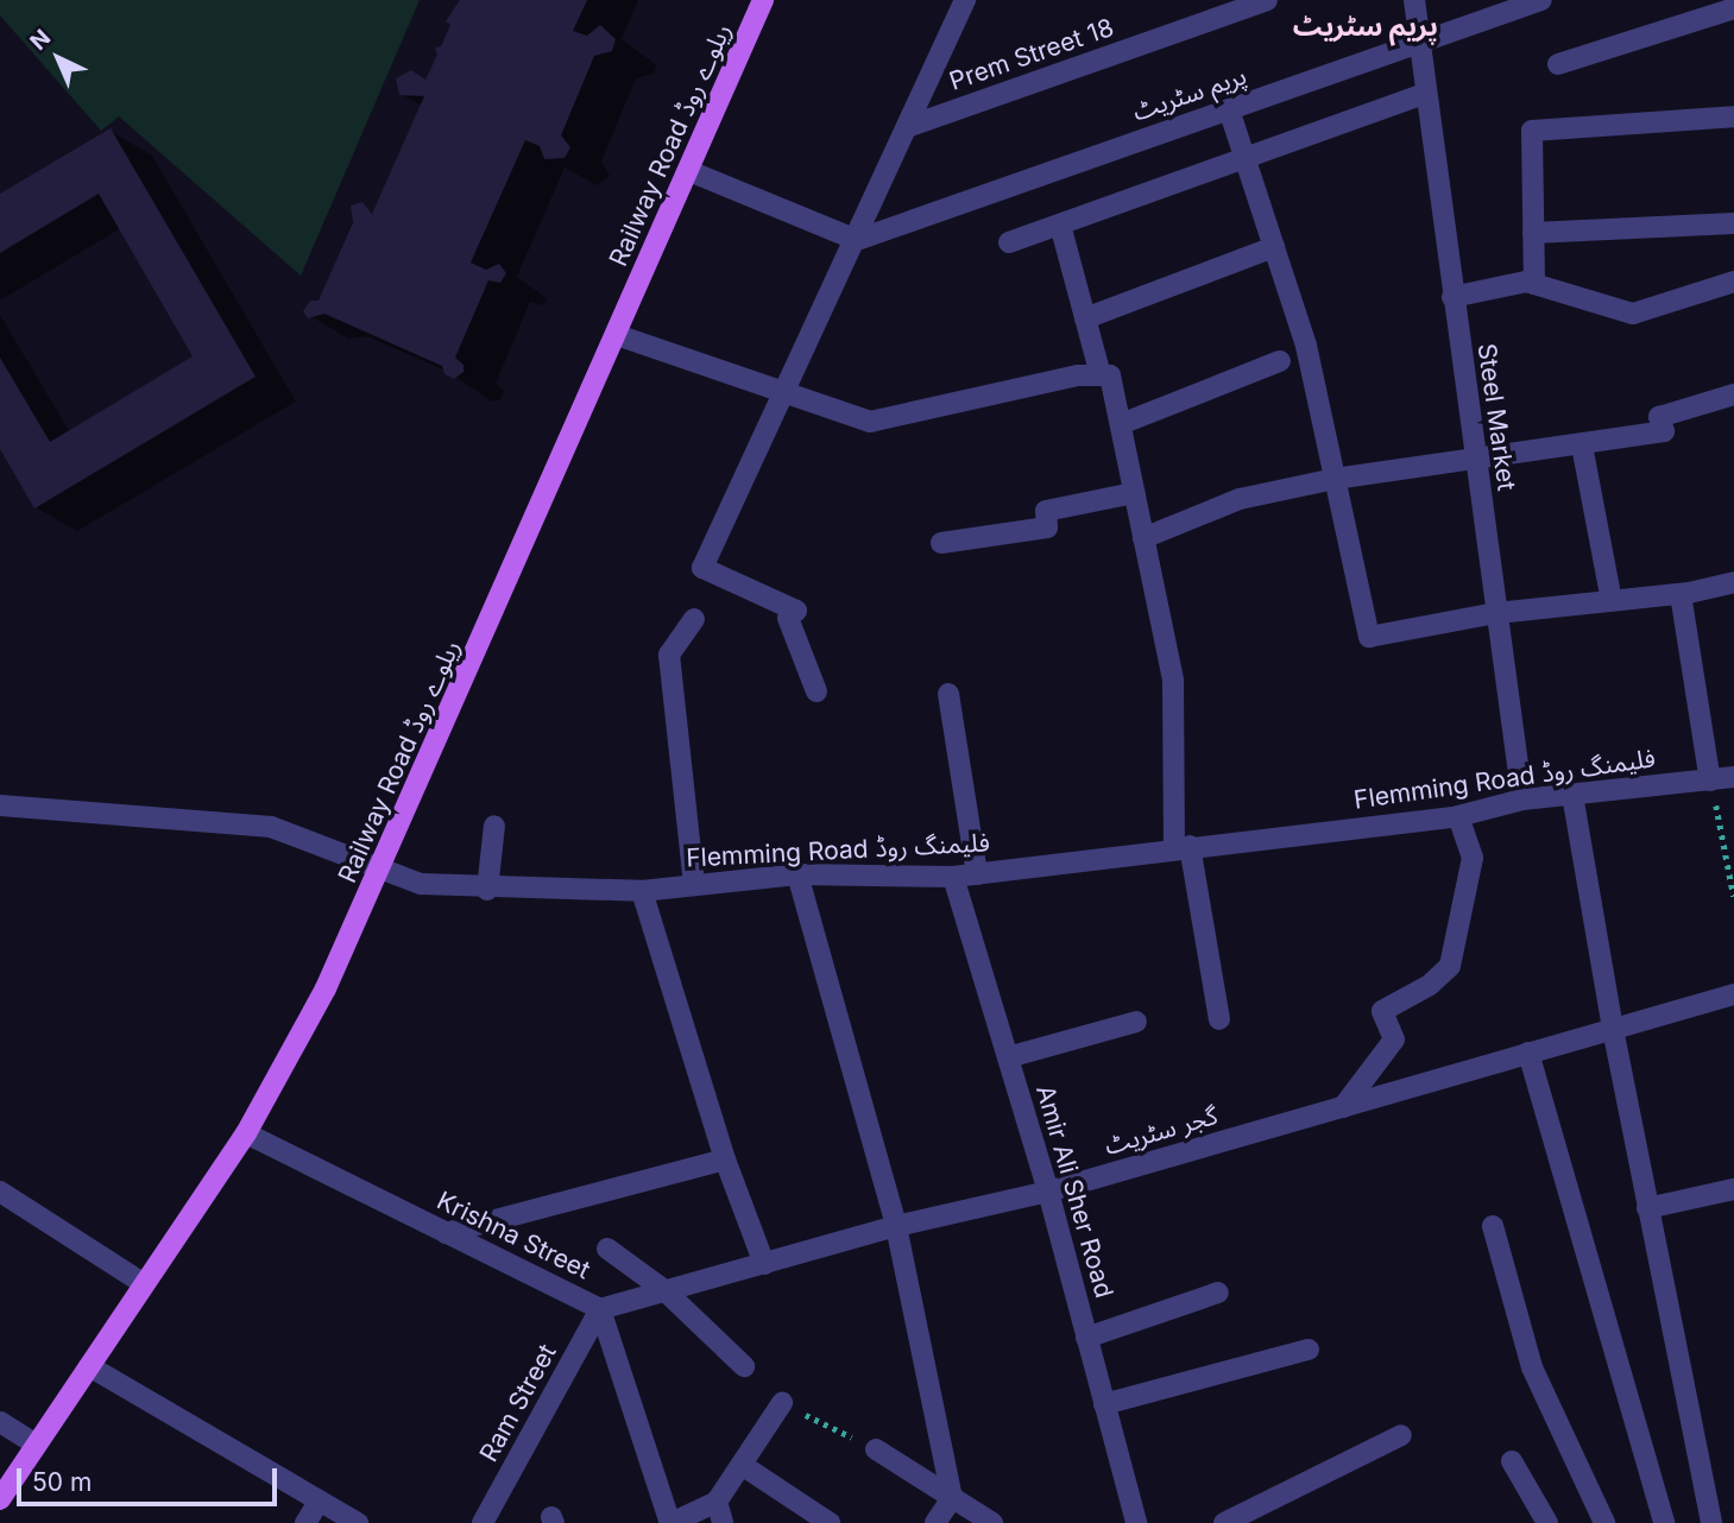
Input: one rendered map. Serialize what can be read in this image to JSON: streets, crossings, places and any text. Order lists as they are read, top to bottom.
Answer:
{
  "streets": {
    "main road": ["Railway Road ریلوے روڈ"],
    "street": [
      "Prem Street 18",
      "پریم سٹریٹ",
      "Steel Market",
      "Flemming Road فلیمنگ روڈ",
      "گجر سٹریٹ",
      "Amir Ali Sher Road",
      "Krishna Street",
      "Ram Street"
    ]
  },
  "crossings": [
    ["پریم سٹریٹ", "Steel Market"],
    ["Railway Road ریلوے روڈ", "Flemming Road فلیمنگ روڈ"],
    ["Railway Road ریلوے روڈ", "Krishna Street"],
    ["Steel Market", "Flemming Road فلیمنگ روڈ"],
    ["Flemming Road فلیمنگ روڈ", "Amir Ali Sher Road"],
    ["گجر سٹریٹ", "Amir Ali Sher Road"],
    ["گجر سٹریٹ", "Krishna Street"],
    ["گجر سٹریٹ", "Ram Street"],
    ["Krishna Street", "Ram Street"]
  ],
  "districts": ["پریم سٹریٹ"],
  "scale_bar": "50 m",
  "north": "top left"
}
